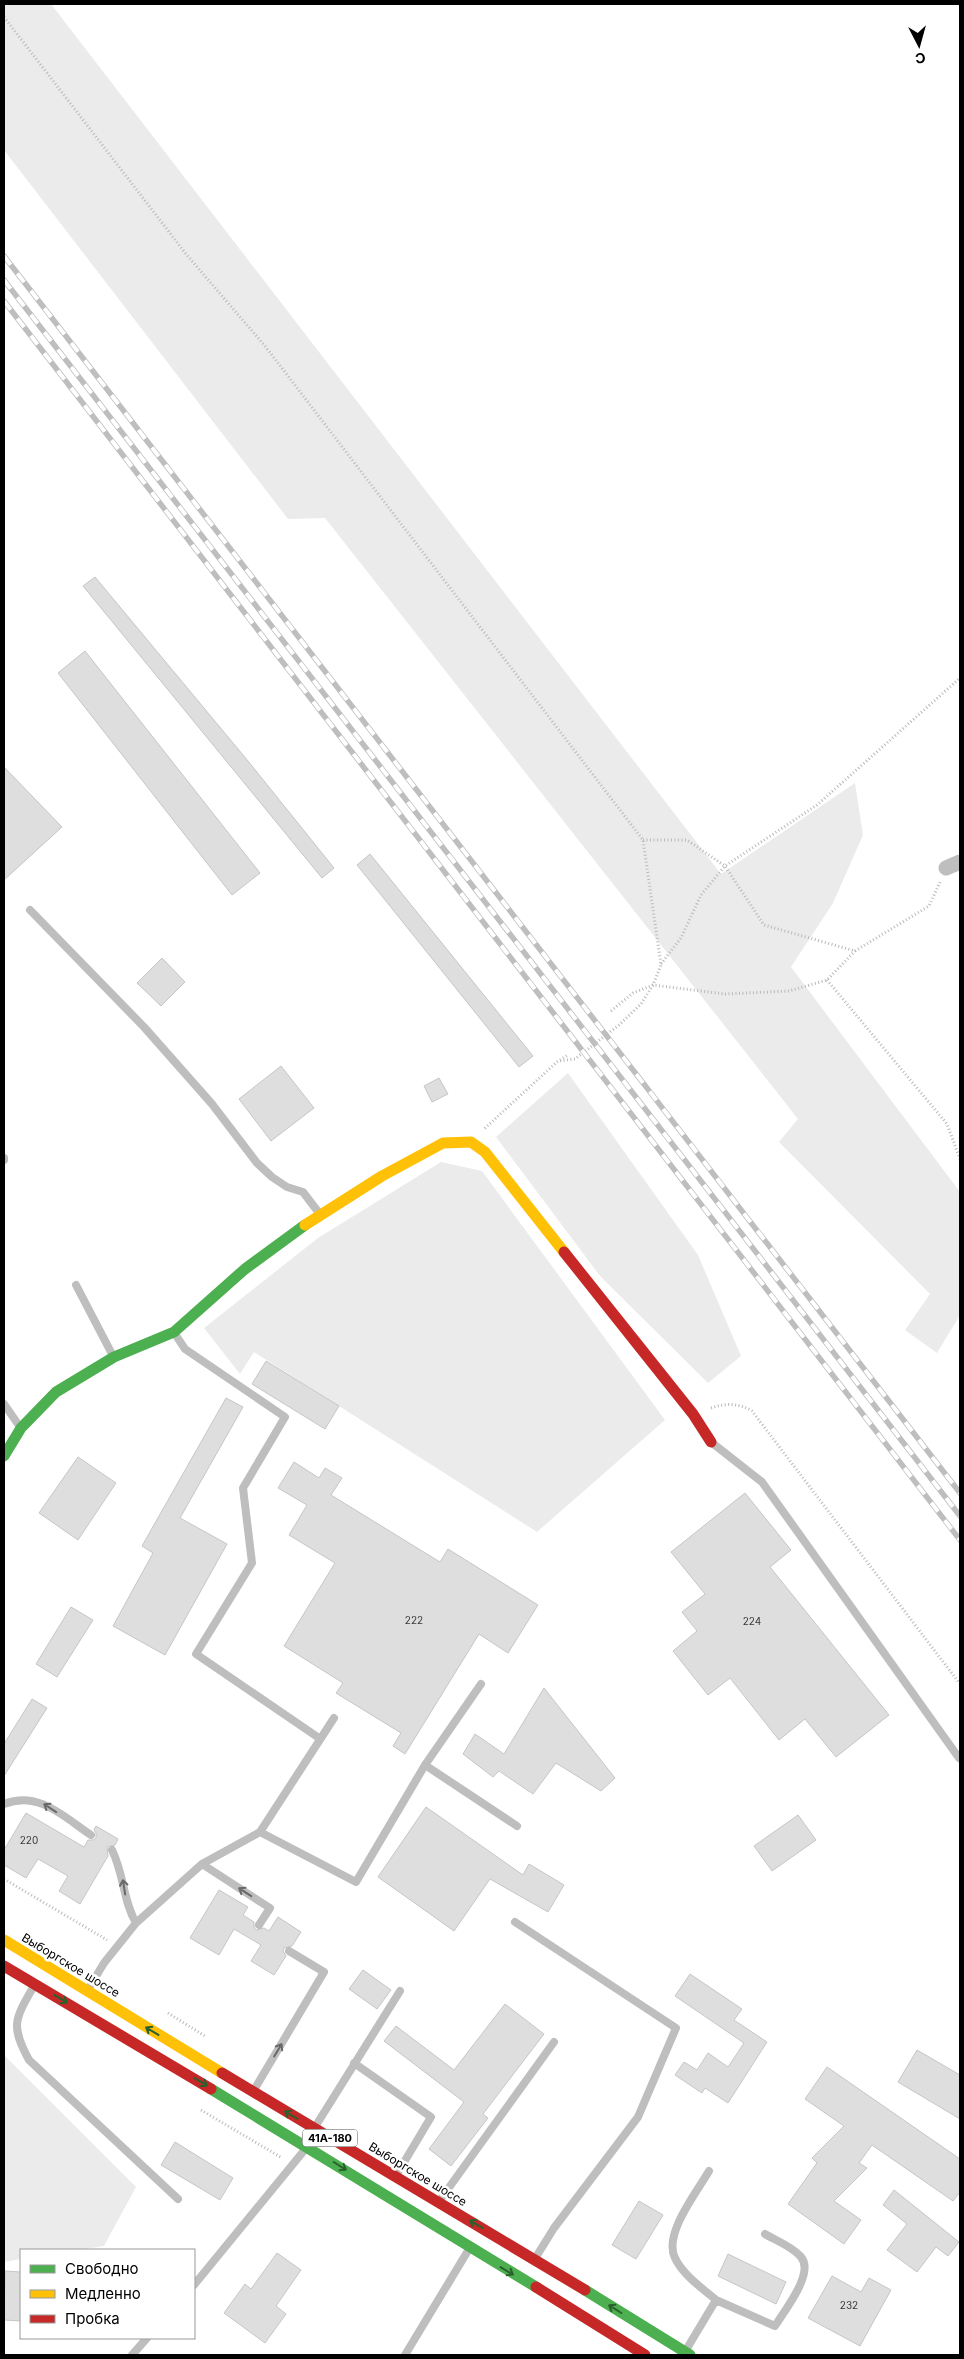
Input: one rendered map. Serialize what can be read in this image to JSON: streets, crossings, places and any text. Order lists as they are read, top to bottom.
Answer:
{
  "streets": {
    "main road": ["Выборгское шоссе", "41А-180"]
  },
  "house_numbers": [
    "222",
    "224",
    "220",
    "232"
  ],
  "legend": ["Свободно", "Медленно", "Пробка"],
  "north": "bottom"
}
